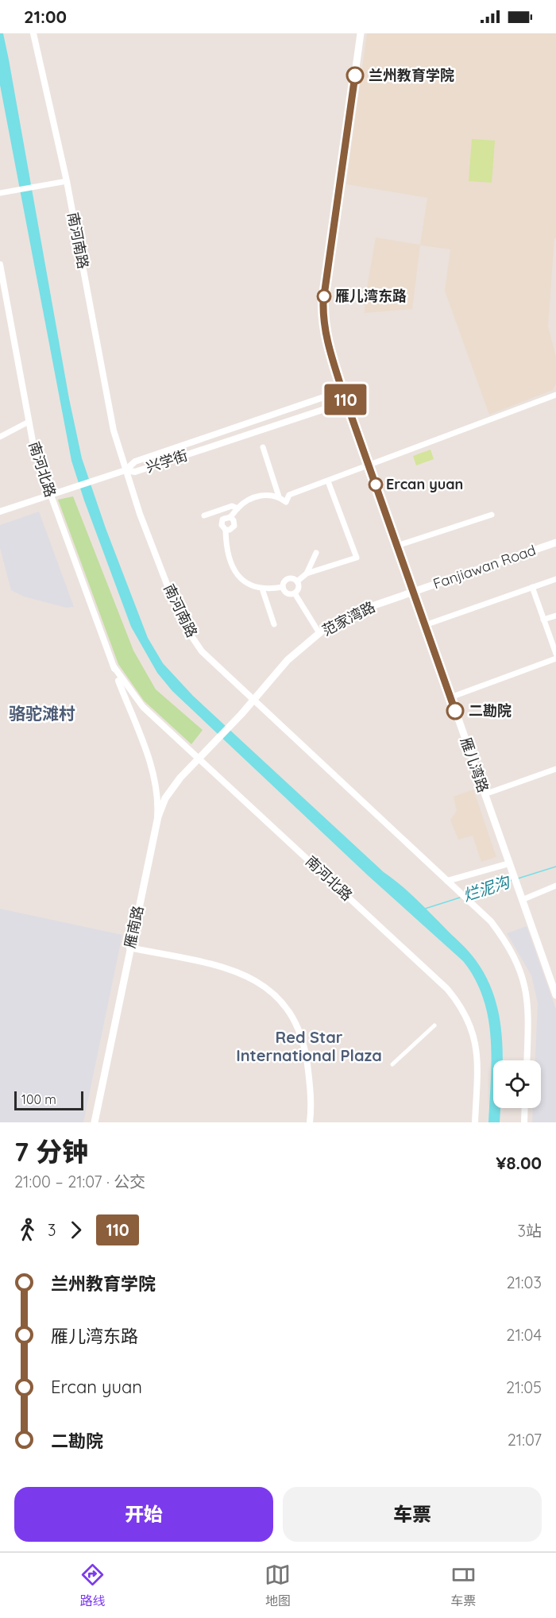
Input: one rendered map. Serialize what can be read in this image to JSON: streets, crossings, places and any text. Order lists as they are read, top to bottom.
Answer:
{
  "streets": {
    "main road": [
      "Fanjiawan Road",
      "范家湾路",
      "雁儿湾路",
      "雁南路"
    ],
    "street": ["南河南路", "兴学街", "南河北路"]
  },
  "crossings": [
    ["南河南路", "兴学街"],
    ["南河南路", "范家湾路"],
    ["兴学街", "雁儿湾路"],
    ["南河北路", "雁南路"],
    ["Fanjiawan Road", "范家湾路"],
    ["Fanjiawan Road", "雁儿湾路"],
    ["范家湾路", "雁儿湾路"],
    ["范家湾路", "雁南路"]
  ],
  "districts": ["骆驼滩村", "Red Star International Plaza"],
  "water": ["烂泥沟"],
  "places": [
    "兰州教育学院",
    "雁儿湾东路",
    "Ercan yuan",
    "二勘院"
  ],
  "lines": ["bus line 110"],
  "scale_bar": "100 m",
  "page": {
    "status": "21:00",
    "on_map": "110",
    "scale": "100 m",
    "heading": ["7 分钟", "21:00 – 21:07 · 公交", "¥8.00"],
    "legs": ["3", "110", "3站"],
    "list": [
      {
        "name": "兰州教育学院",
        "value": "21:03"
      },
      {
        "name": "雁儿湾东路",
        "value": "21:04"
      },
      {
        "name": "Ercan yuan",
        "value": "21:05"
      },
      {
        "name": "二勘院",
        "value": "21:07"
      }
    ],
    "buttons": ["开始", "车票"],
    "tabs": ["路线", "地图", "车票"]
  }
}
